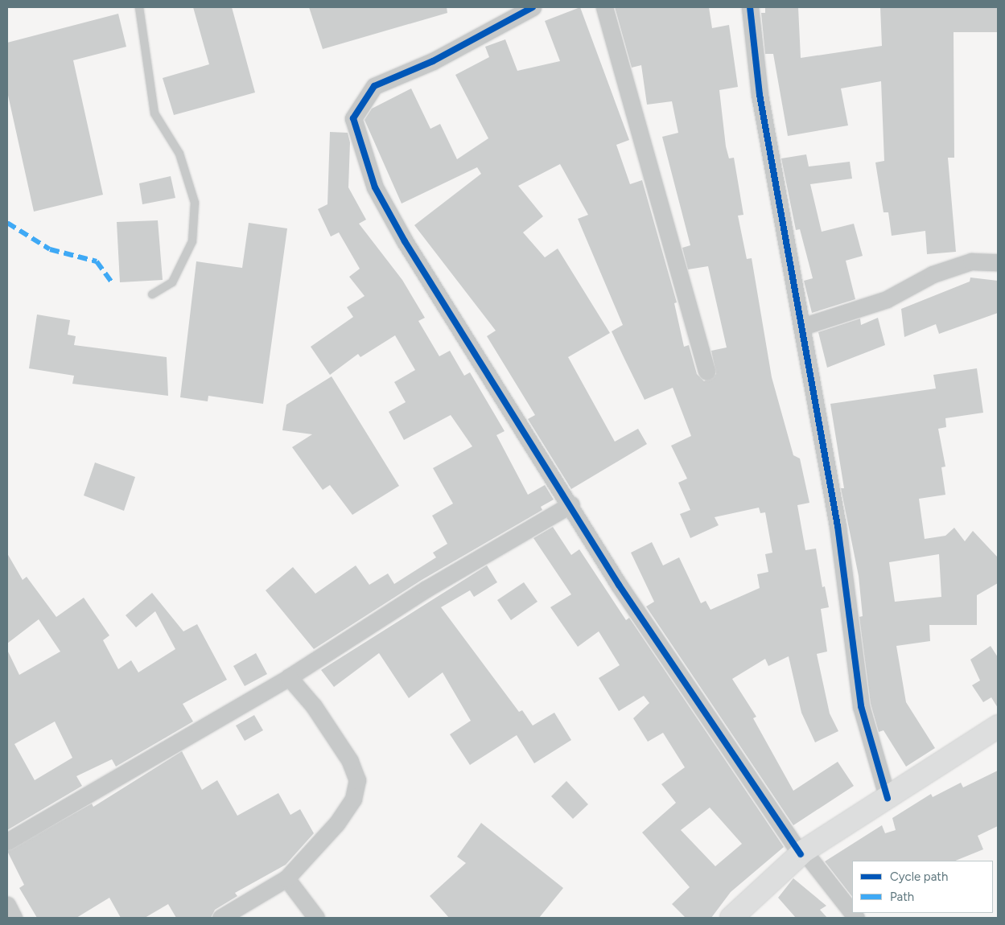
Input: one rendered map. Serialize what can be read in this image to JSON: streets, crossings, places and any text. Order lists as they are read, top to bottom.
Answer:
{
  "legend": ["Cycle path", "Path"]
}
